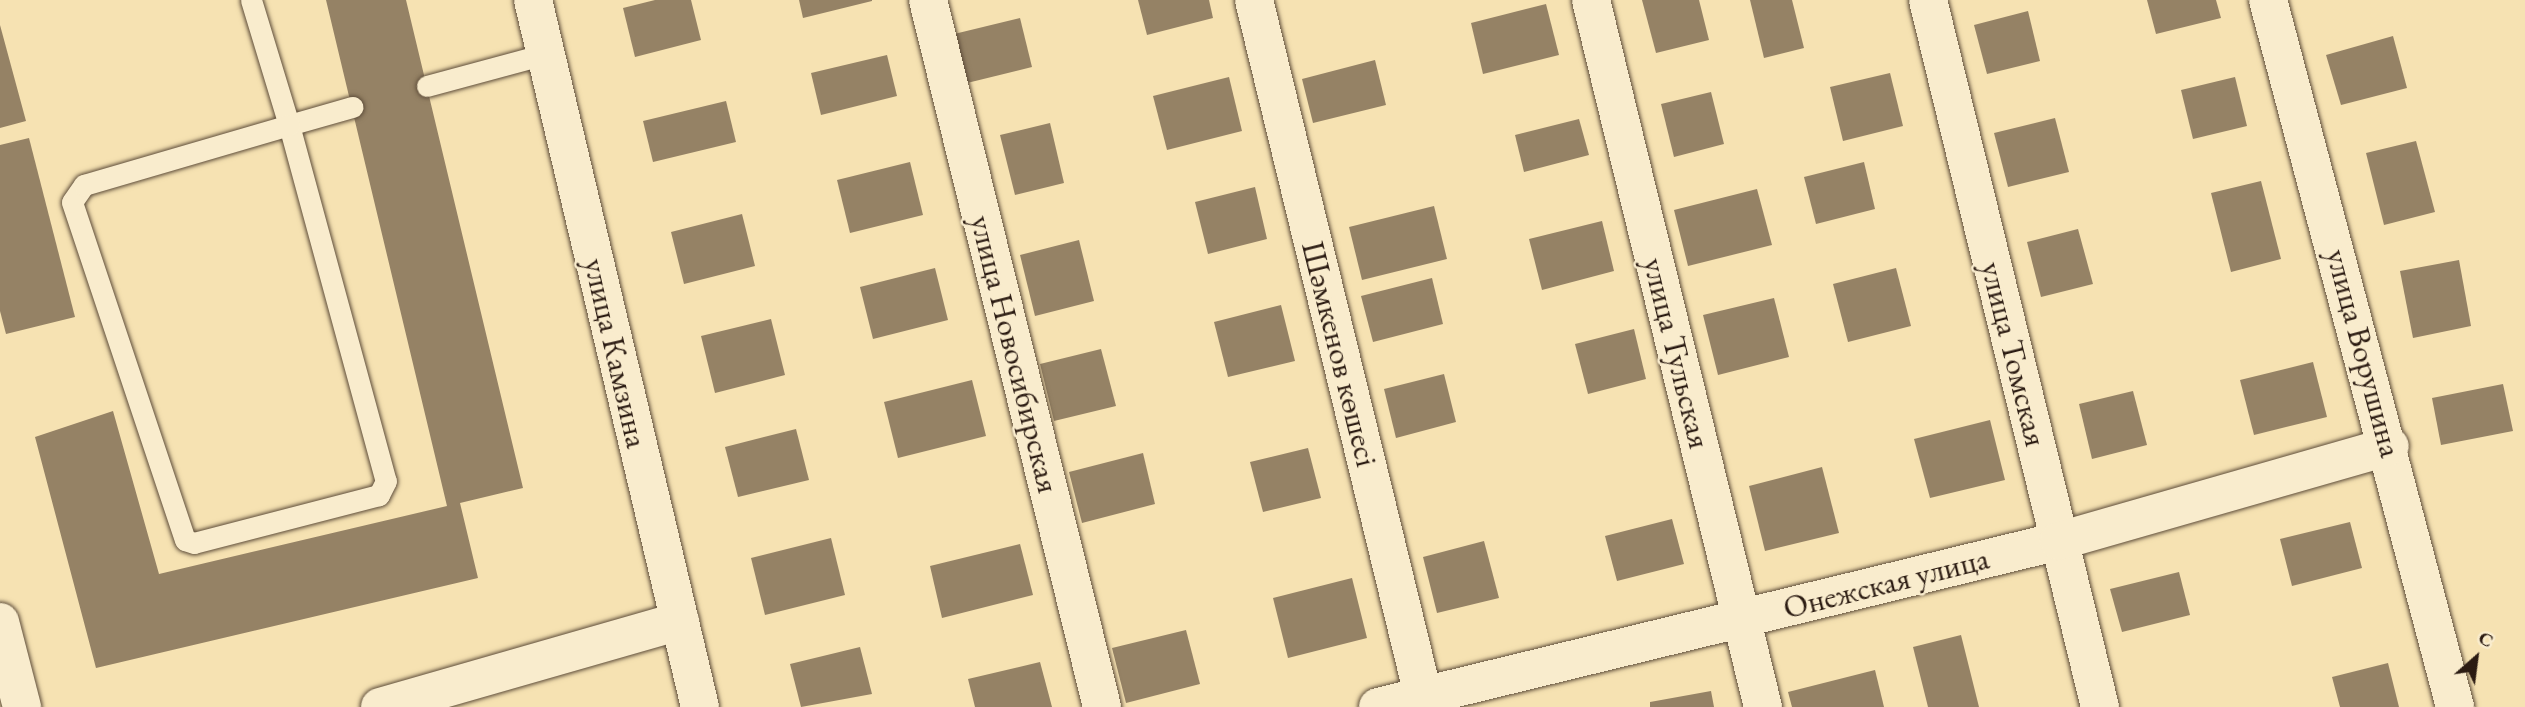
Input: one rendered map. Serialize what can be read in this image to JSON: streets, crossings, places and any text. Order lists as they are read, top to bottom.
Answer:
{
  "streets": {
    "street": [
      "улица Камзина",
      "улица Тульская",
      "улица Ворушина",
      "улица Новосибирская",
      "Шәмкенов көшесі",
      "улица Томская",
      "Онежская улица"
    ]
  },
  "crossings": [
    ["улица Тульская", "Онежская улица"],
    ["улица Ворушина", "Онежская улица"],
    ["Шәмкенов көшесі", "Онежская улица"],
    ["улица Томская", "Онежская улица"]
  ],
  "north": "top right"
}
